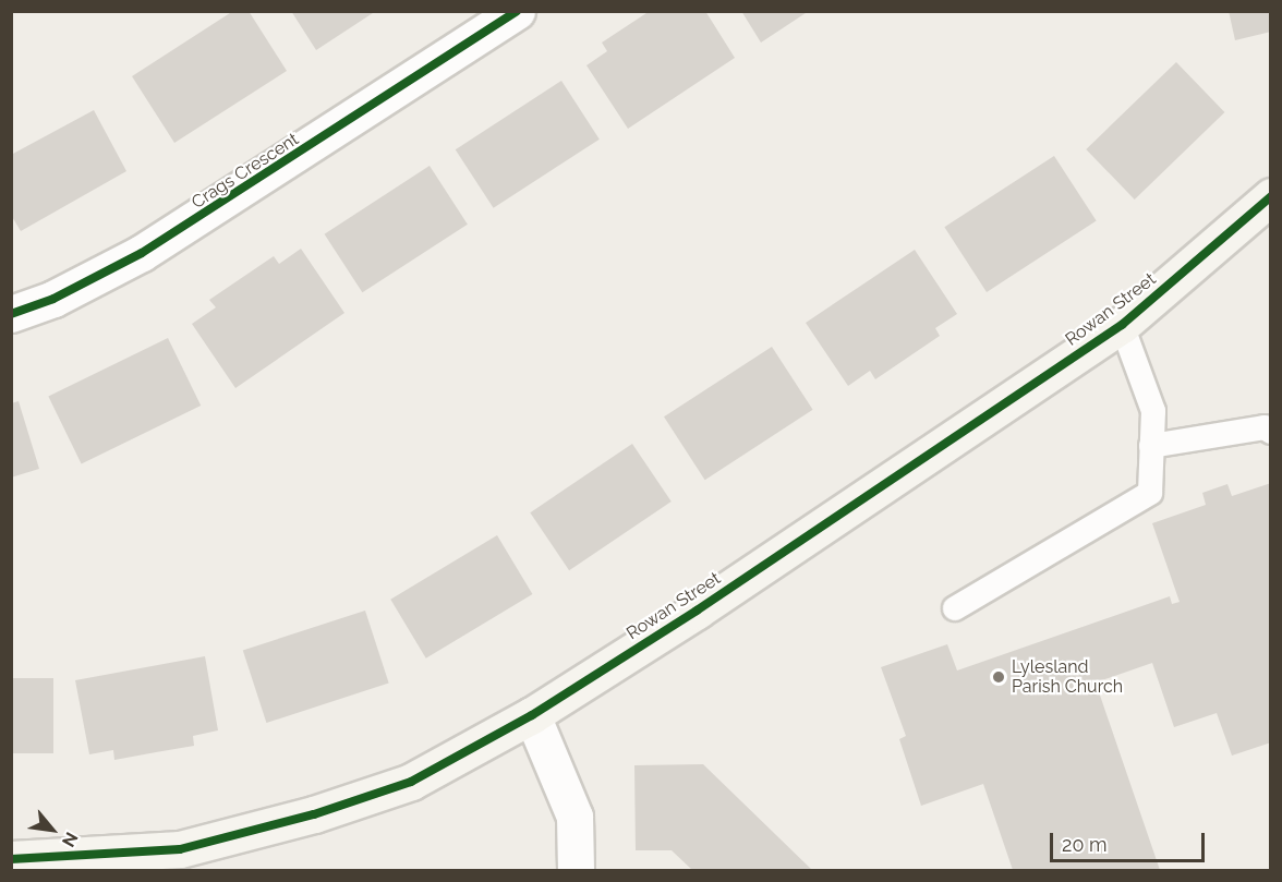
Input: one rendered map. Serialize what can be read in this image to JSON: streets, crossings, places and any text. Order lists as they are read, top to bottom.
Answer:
{
  "streets": {
    "street": ["Crags Crescent", "Rowan Street"]
  },
  "places": ["Lylesland Parish Church"],
  "scale_bar": "20 m",
  "north": "bottom right"
}
